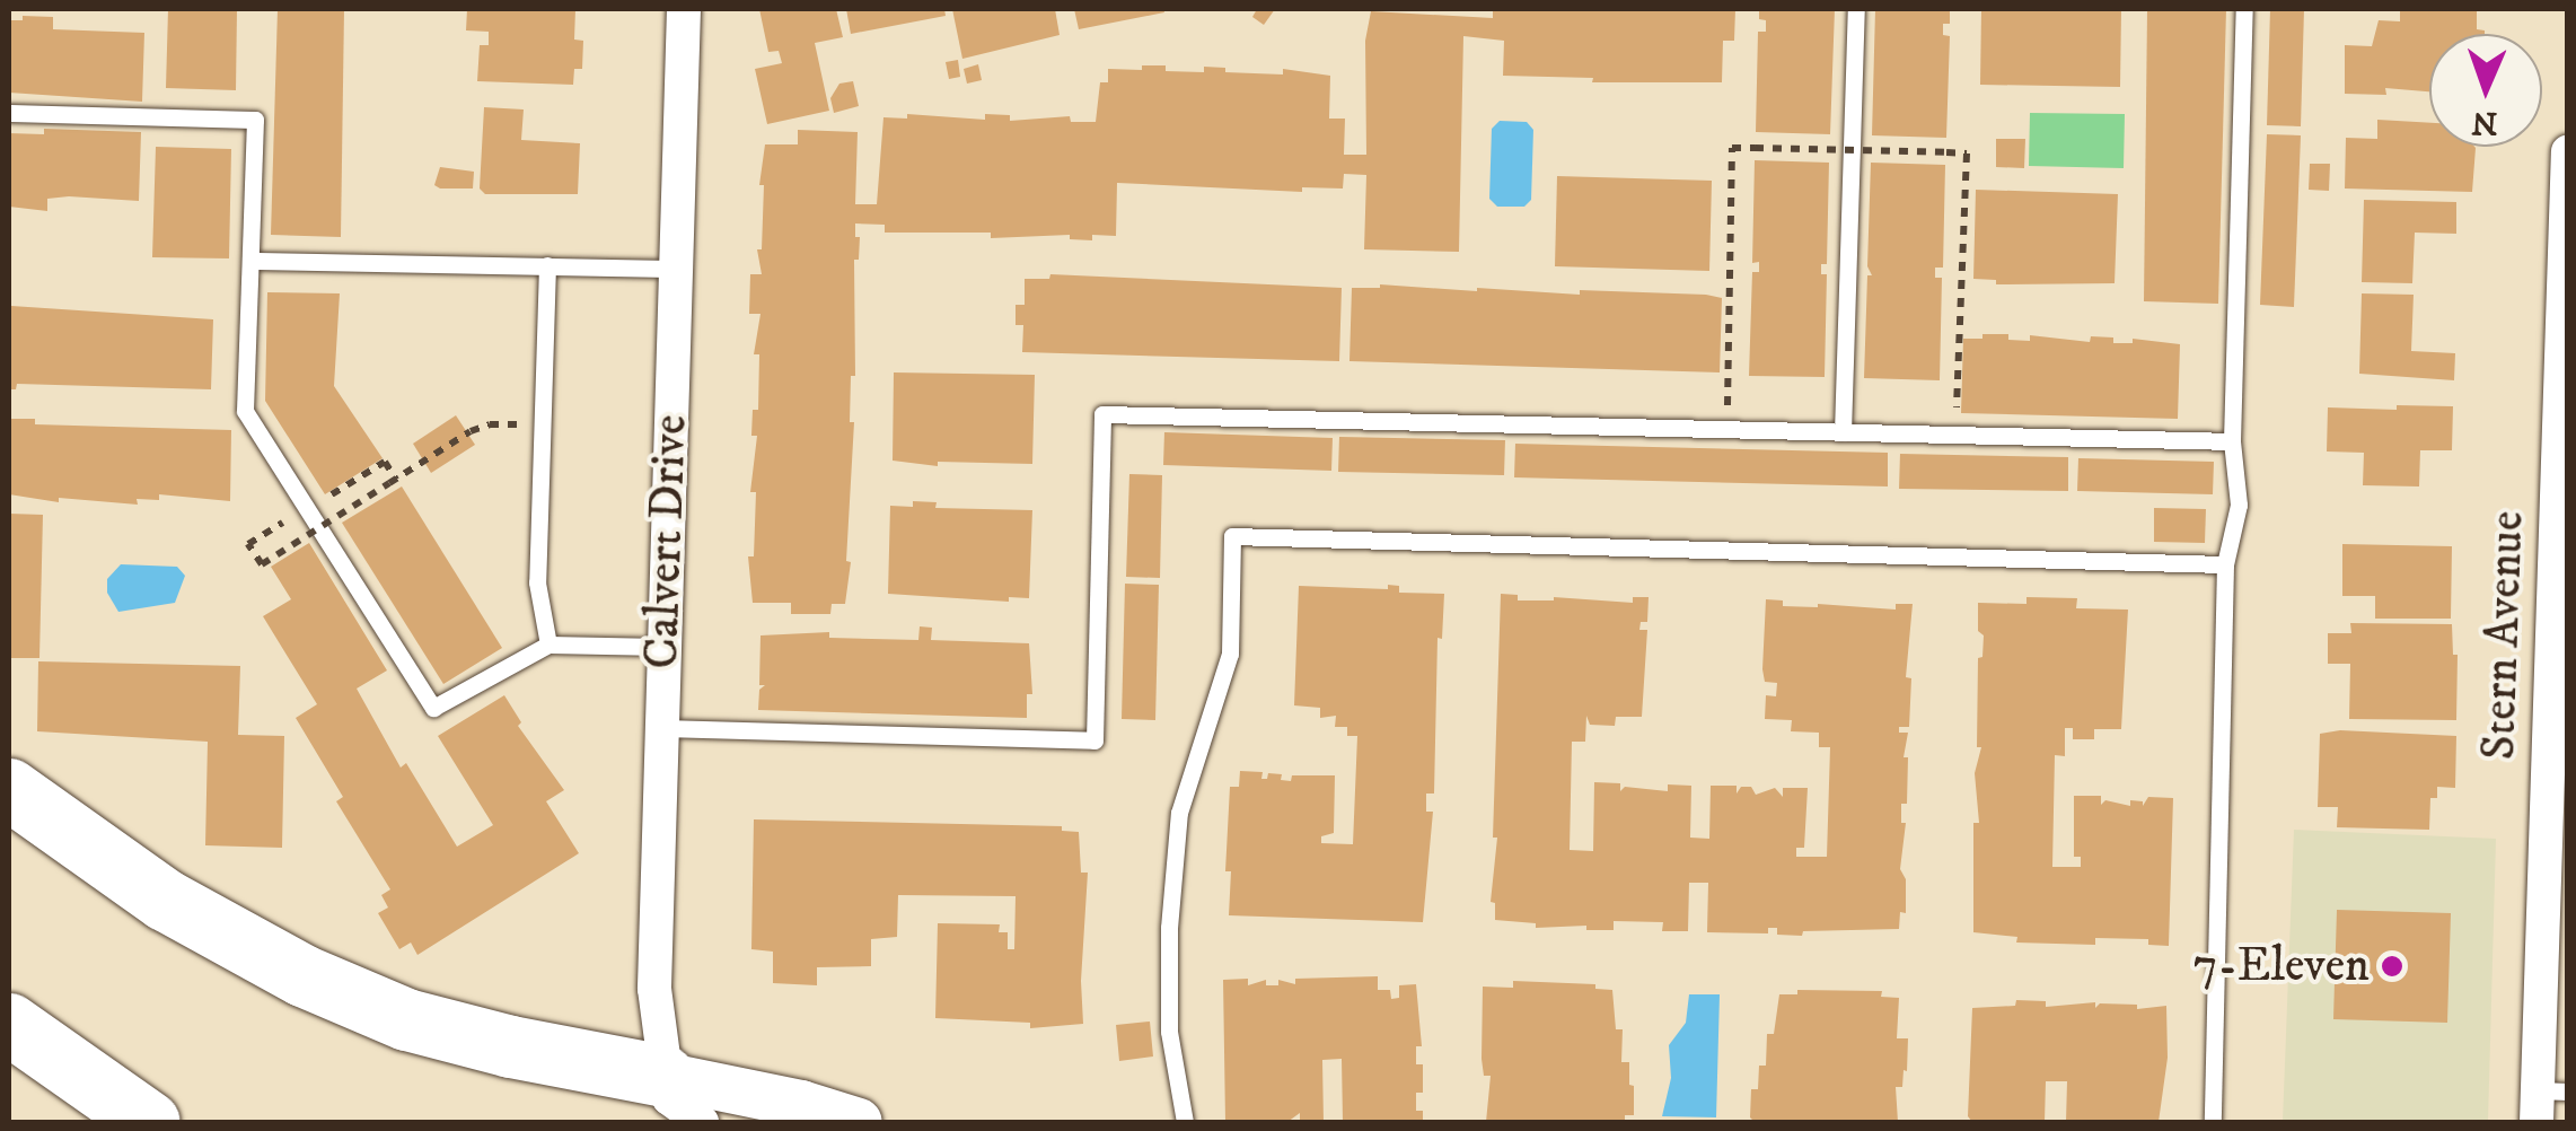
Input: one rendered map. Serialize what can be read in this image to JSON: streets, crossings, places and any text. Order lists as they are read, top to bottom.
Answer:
{
  "streets": {
    "street": ["Calvert Drive", "Stern Avenue"]
  },
  "places": ["7-Eleven"],
  "north": "bottom"
}
